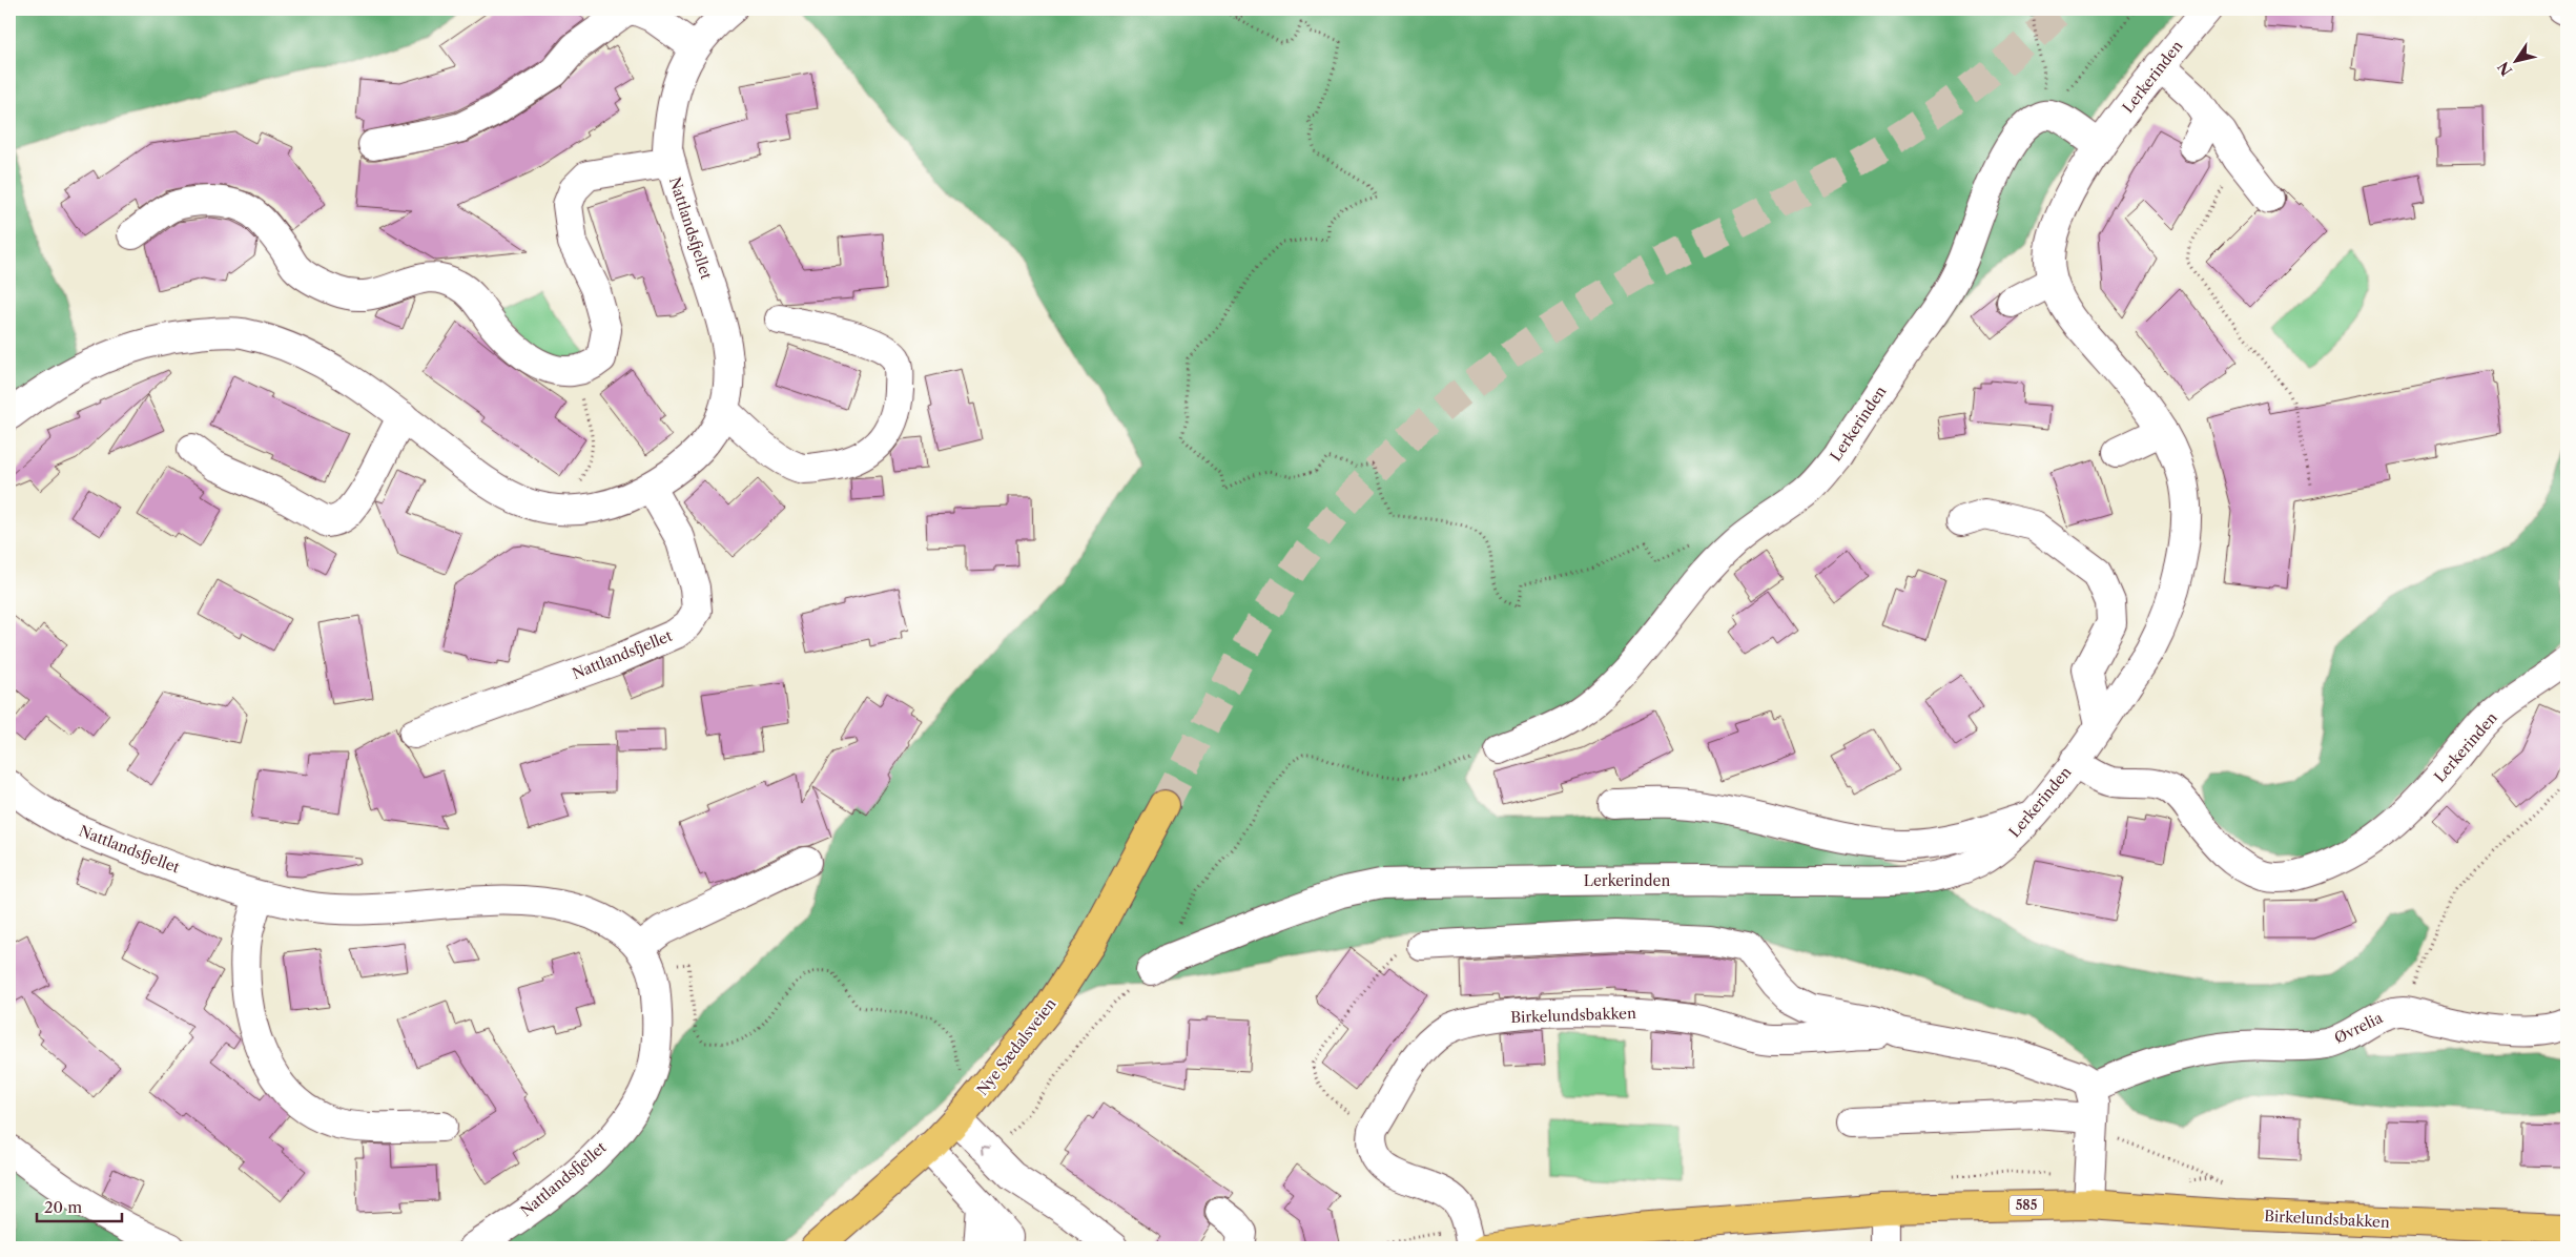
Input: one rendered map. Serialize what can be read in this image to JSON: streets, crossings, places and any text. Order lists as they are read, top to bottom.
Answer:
{
  "streets": {
    "main road": ["Birkelundsbakken", "Nye Sædalsveien", "585"],
    "street": ["Lerkerinden", "Nattlandsfjellet", "Øvrelia"]
  },
  "crossings": [
    ["Birkelundsbakken", "Øvrelia"]
  ],
  "scale_bar": "20 m",
  "north": "bottom left"
}
